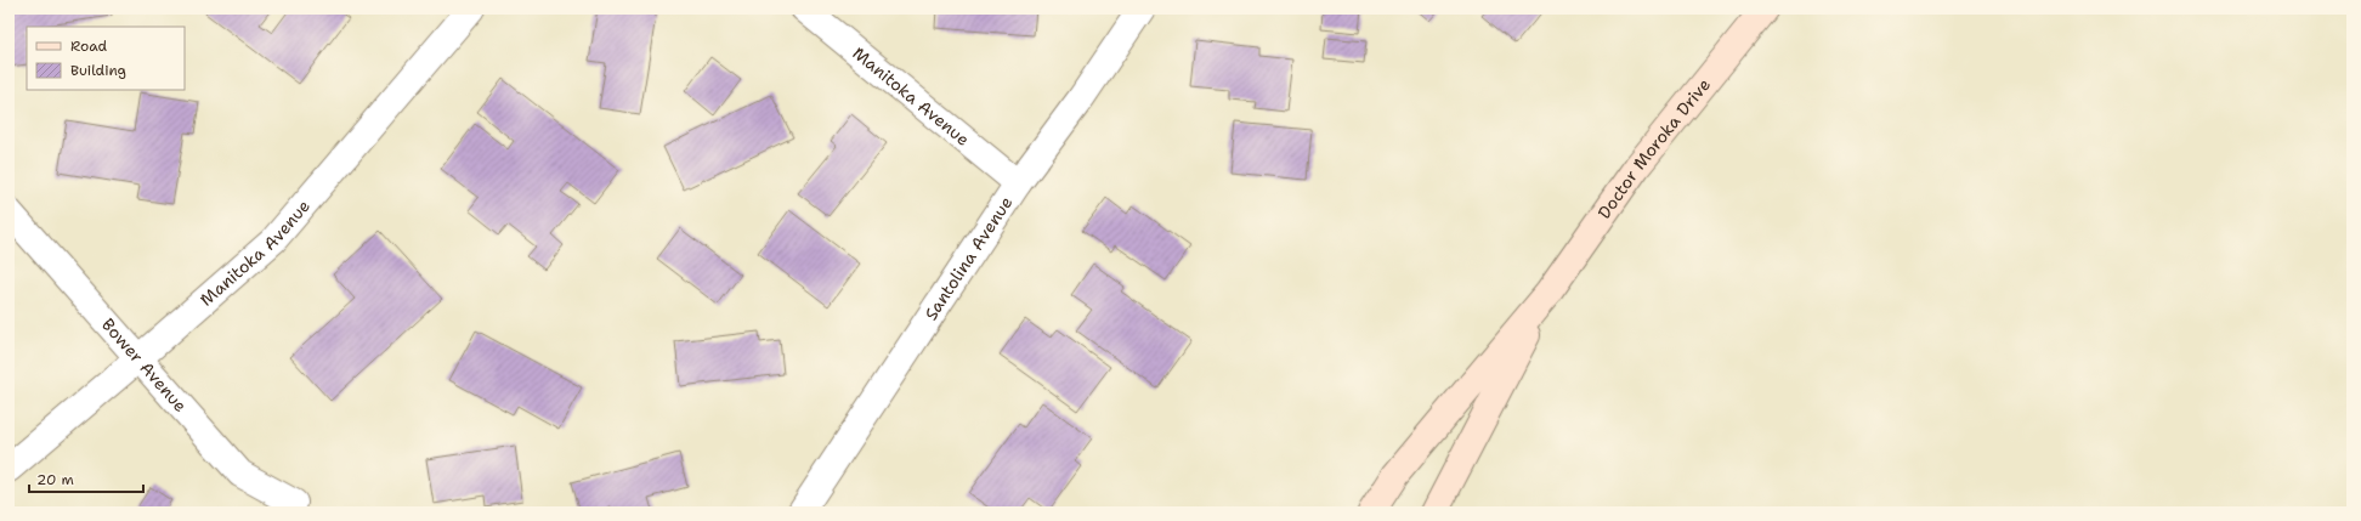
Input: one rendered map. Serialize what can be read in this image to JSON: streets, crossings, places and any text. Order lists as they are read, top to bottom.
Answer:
{
  "streets": {
    "main road": ["Doctor Moroka Drive"],
    "street": ["Manitoka Avenue", "Santolina Avenue", "Bower Avenue"]
  },
  "crossings": [
    ["Manitoka Avenue", "Santolina Avenue"],
    ["Manitoka Avenue", "Bower Avenue"]
  ],
  "legend": ["Road", "Building"],
  "scale_bar": "20 m"
}
